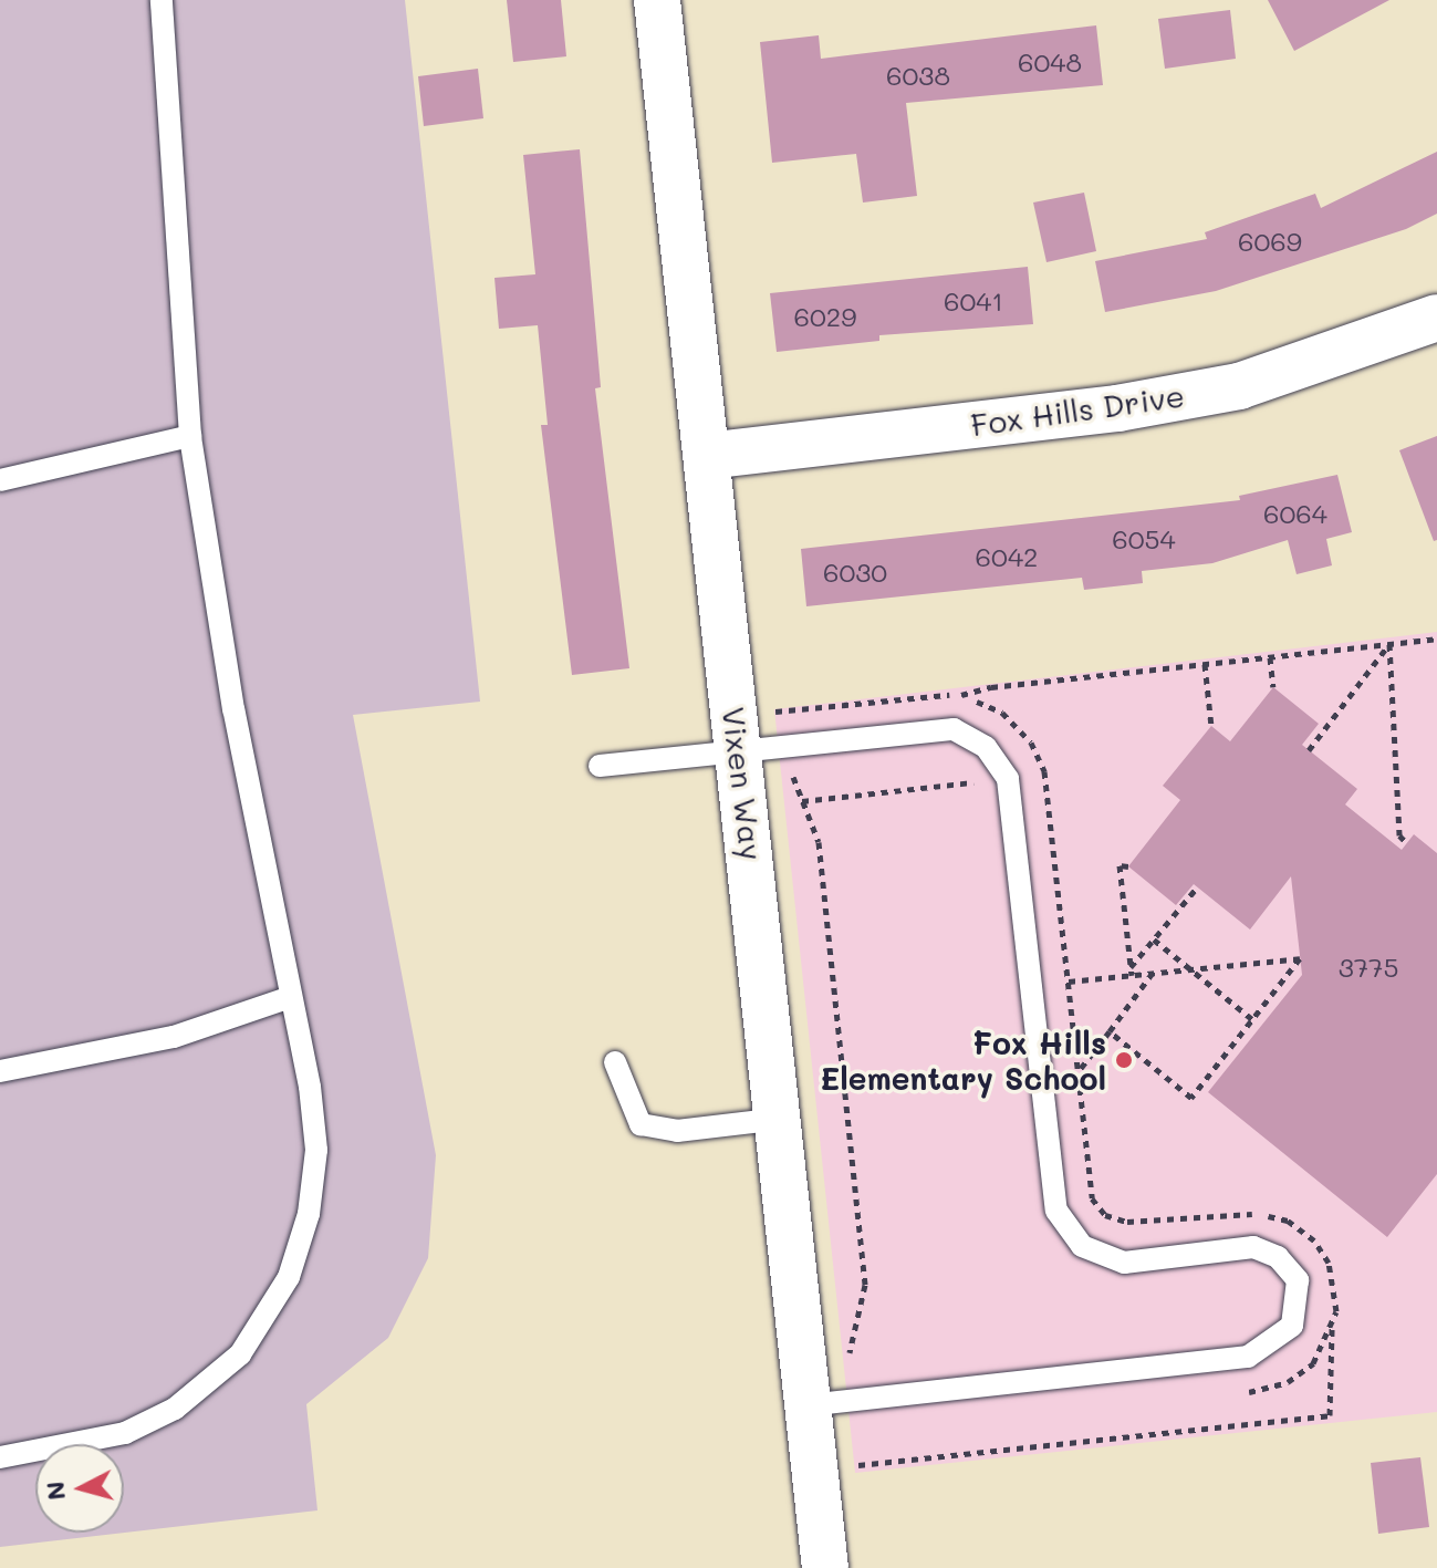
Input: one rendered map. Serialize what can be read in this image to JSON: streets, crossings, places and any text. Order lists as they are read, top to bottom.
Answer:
{
  "streets": {
    "street": ["Fox Hills Drive", "Vixen Way"]
  },
  "crossings": [
    ["Fox Hills Drive", "Vixen Way"]
  ],
  "places": ["Fox Hills Elementary School"],
  "house_numbers": [
    "6048",
    "6038",
    "6069",
    "6041",
    "6029",
    "6064",
    "6054",
    "6042",
    "6030",
    "3775"
  ],
  "north": "left"
}
